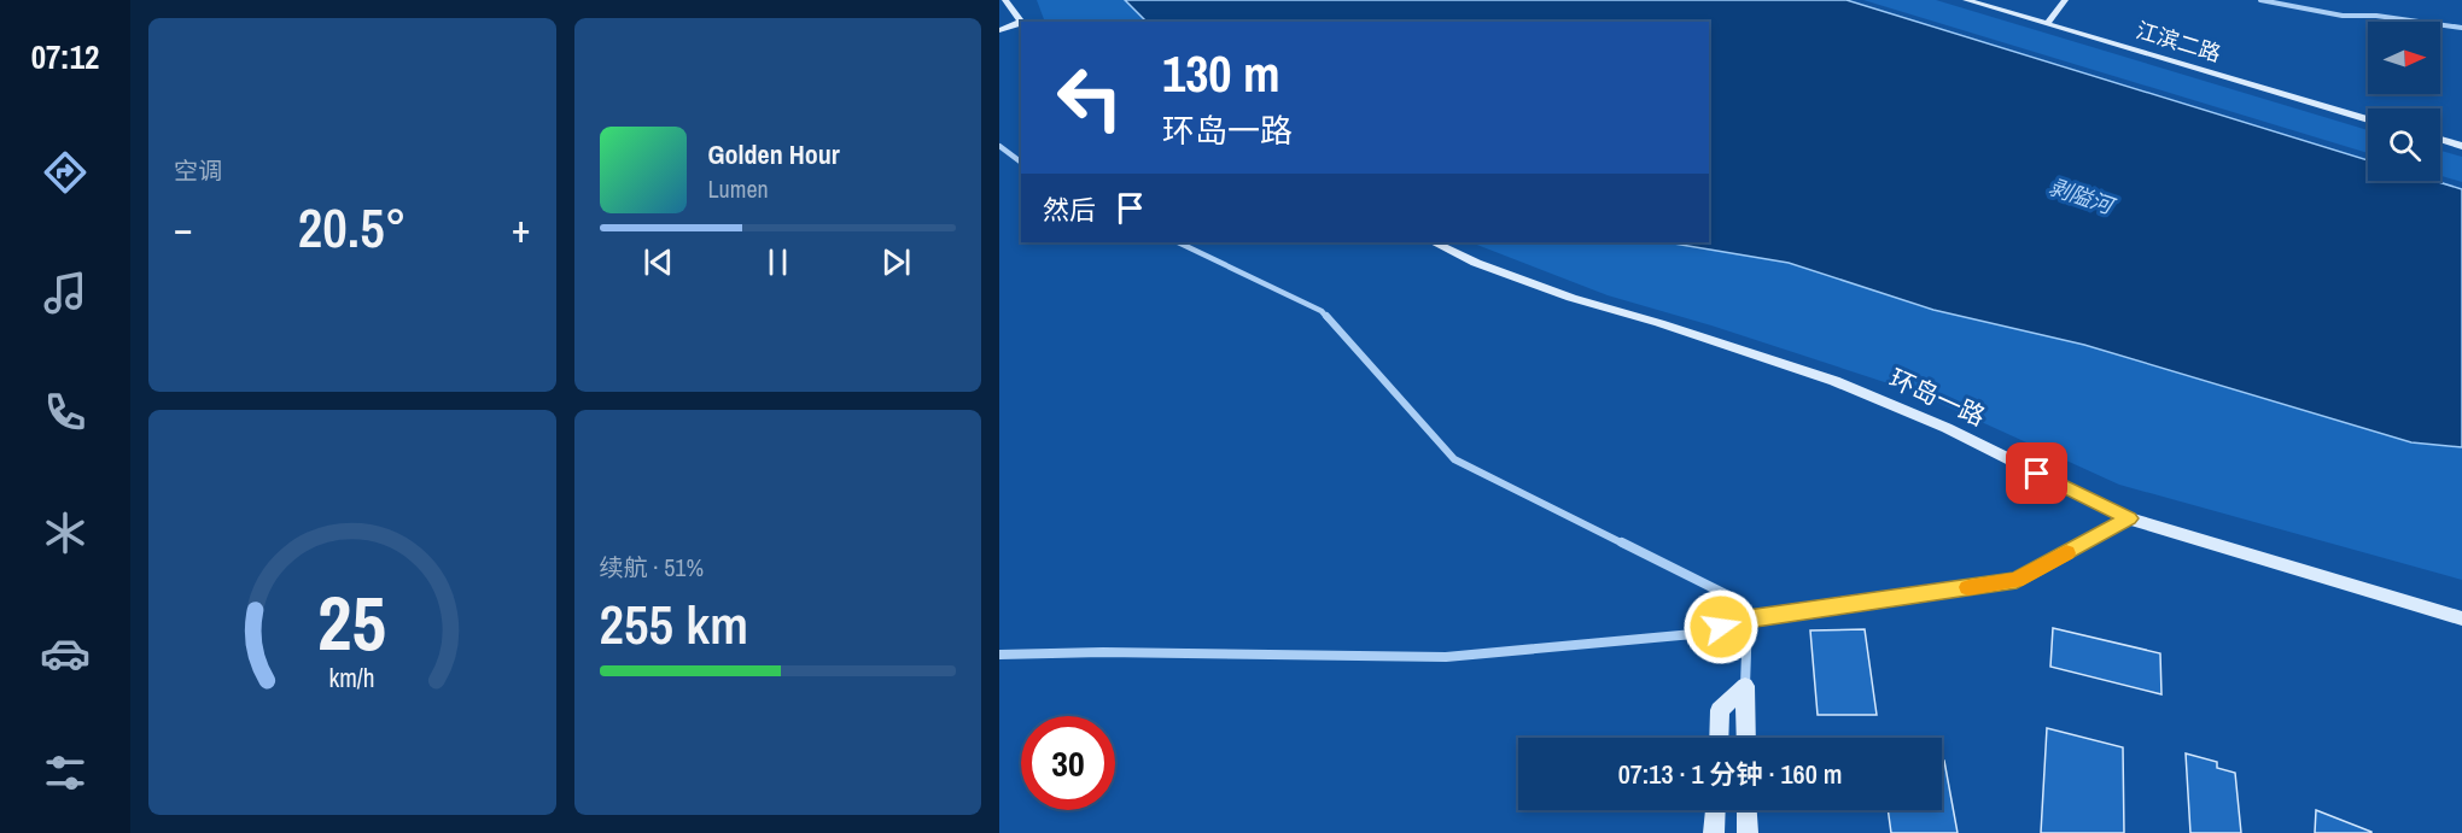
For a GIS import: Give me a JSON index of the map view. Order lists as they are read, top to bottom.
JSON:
{
  "streets": {
    "street": ["江滨二路", "环岛一路"]
  },
  "water": ["剥隘河"],
  "north": "right",
  "page": {
    "tabs": "07:12",
    "tile": [
      "空调",
      ["续航 · 51%", "255 km"]
    ],
    "turn": ["130 m", "环岛一路"],
    "song": ["Golden Hour", "Lumen"],
    "then": "然后",
    "heat": ["−", "20.5°", "+"],
    "limit": "30",
    "trip": "07:13 · 1 分钟 · 160 m",
    "gauge": ["25", "km/h"]
  }
}
